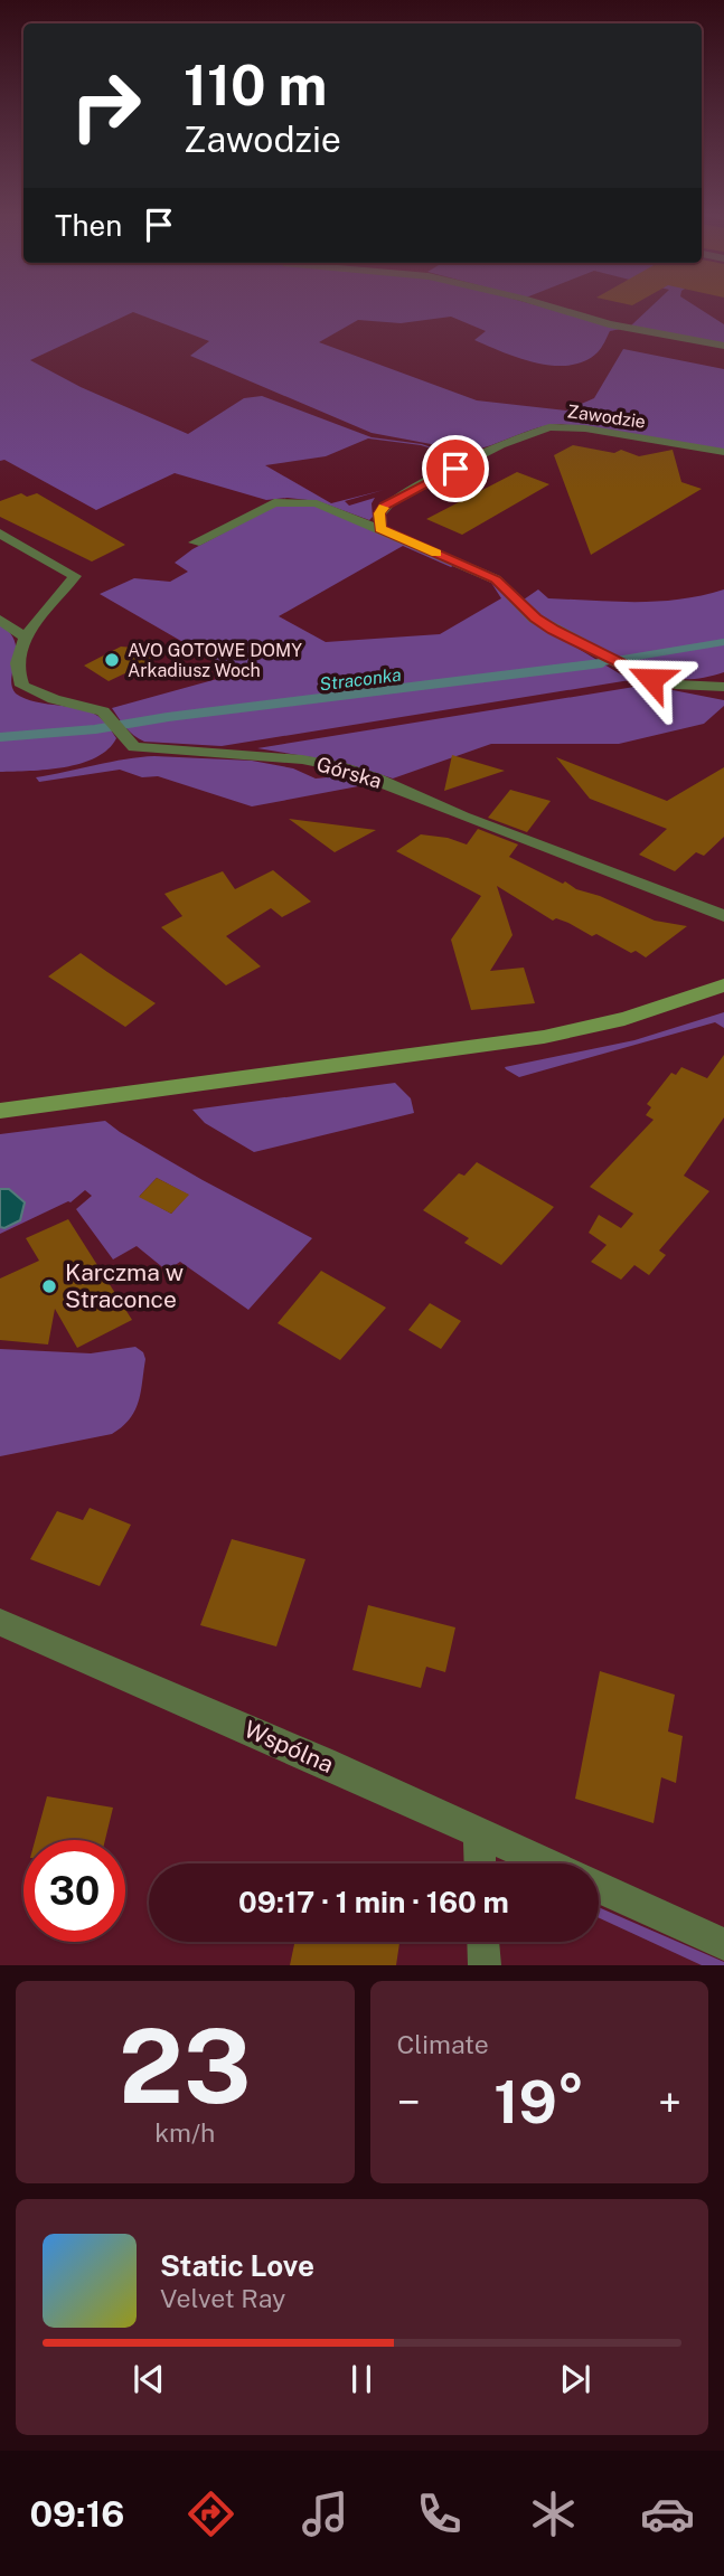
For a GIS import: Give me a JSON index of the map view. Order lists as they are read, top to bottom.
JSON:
{
  "streets": {
    "street": ["Zawodzie", "Górska", "Wspólna"]
  },
  "water": ["Straconka"],
  "places": ["AVO GOTOWE DOMY Arkadiusz Woch", "Karczma w Straconce"],
  "page": {
    "turn": ["110 m", "Zawodzie"],
    "then": "Then",
    "limit": "30",
    "trip": "09:17 · 1 min · 160 m",
    "tile": [
      ["23", "km/h"],
      "Climate"
    ],
    "heat": ["−", "19°", "+"],
    "song": ["Static Love", "Velvet Ray"],
    "tabs": "09:16"
  }
}
